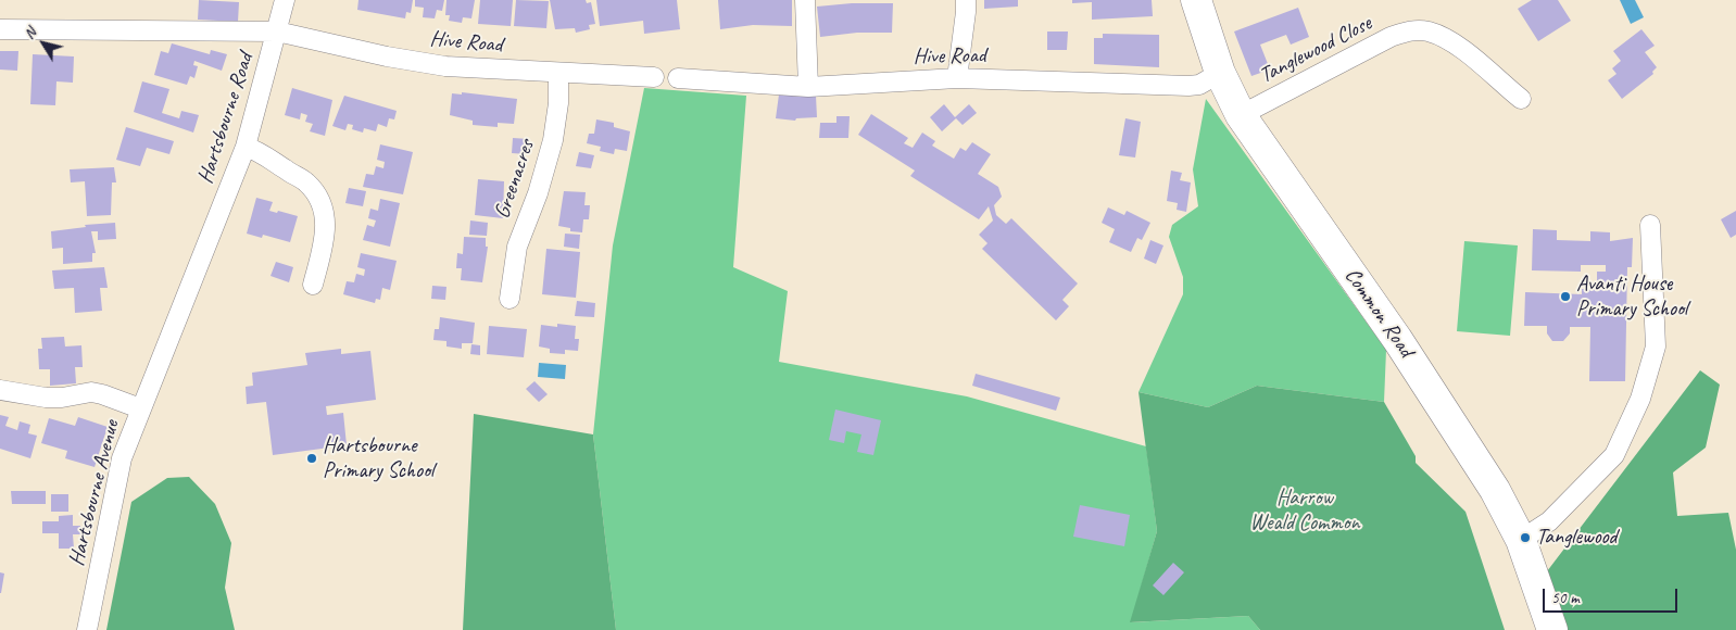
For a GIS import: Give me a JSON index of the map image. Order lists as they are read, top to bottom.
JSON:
{
  "streets": {
    "main road": ["Common Road"],
    "street": [
      "Hive Road",
      "Tanglewood Close",
      "Hartsbourne Road",
      "Greenacres",
      "Hartsbourne Avenue"
    ]
  },
  "crossings": [
    ["Hive Road", "Hartsbourne Road"],
    ["Hive Road", "Greenacres"],
    ["Hive Road", "Common Road"],
    ["Tanglewood Close", "Common Road"],
    ["Hartsbourne Road", "Hartsbourne Avenue"]
  ],
  "parks": ["Harrow Weald Common"],
  "places": ["Avanti House Primary School", "Hartsbourne Primary School", "Tanglewood"],
  "scale_bar": "50 m",
  "north": "top left"
}
